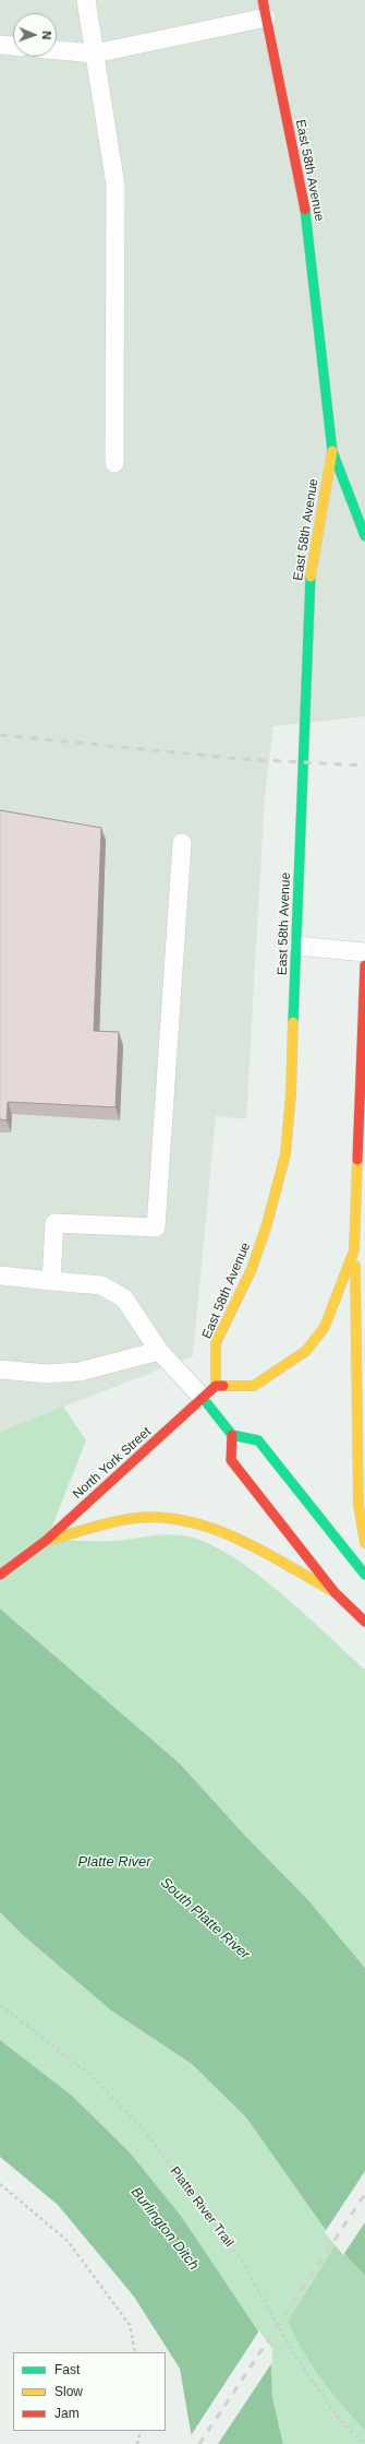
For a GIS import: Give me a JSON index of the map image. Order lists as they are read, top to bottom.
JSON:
{
  "streets": {
    "main road": ["East 58th Avenue", "North York Street"],
    "path": ["Platte River Trail"]
  },
  "crossings": [
    ["East 58th Avenue", "North York Street"]
  ],
  "water": ["Platte River", "South Platte River", "Burlington Ditch"],
  "legend": ["Fast", "Slow", "Jam"],
  "north": "right"
}
